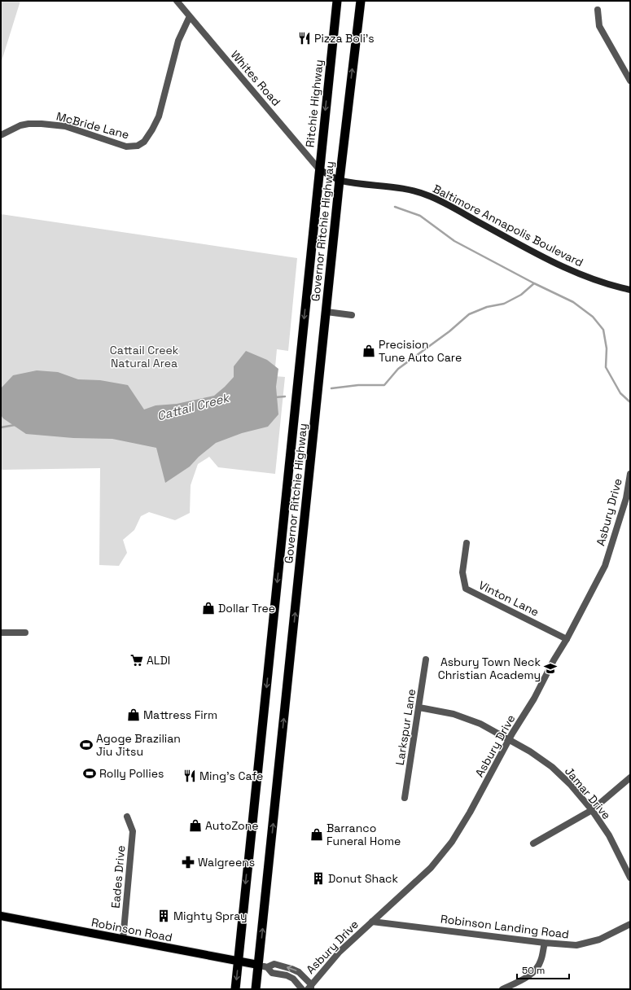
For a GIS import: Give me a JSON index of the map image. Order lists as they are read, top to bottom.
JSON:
{
  "streets": {
    "highway": ["Ritchie Highway", "Governor Ritchie Highway"],
    "main road": ["Baltimore Annapolis Boulevard", "Robinson Road"],
    "street": [
      "Whites Road",
      "McBride Lane",
      "Asbury Drive",
      "Vinton Lane",
      "Larkspur Lane",
      "Jamar Drive",
      "Eades Drive",
      "Robinson Landing Road"
    ]
  },
  "crossings": [
    ["Whites Road", "Ritchie Highway"],
    ["Whites Road", "McBride Lane"],
    ["Whites Road", "Baltimore Annapolis Boulevard"],
    ["Whites Road", "Governor Ritchie Highway"],
    ["Ritchie Highway", "Baltimore Annapolis Boulevard"],
    ["Ritchie Highway", "Governor Ritchie Highway"],
    ["Baltimore Annapolis Boulevard", "Governor Ritchie Highway"],
    ["Governor Ritchie Highway", "Robinson Road"],
    ["Asbury Drive", "Vinton Lane"],
    ["Asbury Drive", "Jamar Drive"],
    ["Asbury Drive", "Robinson Landing Road"],
    ["Larkspur Lane", "Jamar Drive"],
    ["Eades Drive", "Robinson Road"]
  ],
  "one_way": ["Ritchie Highway"],
  "water": ["Cattail Creek"],
  "parks": ["Cattail Creek Natural Area"],
  "places": {
    "restaurant": ["Pizza Boli's", "Ming's Cafe"],
    "shop": [
      "Precision Tune Auto Care",
      "Dollar Tree",
      "Mattress Firm",
      "AutoZone",
      "Barranco Funeral Home"
    ],
    "supermarket": ["ALDI"],
    "school or university": ["Asbury Town Neck Christian Academy"],
    "sports": ["Agoge Brazilian Jiu Jitsu", "Rolly Pollies"],
    "pharmacy": ["Walgreens"],
    "building": ["Donut Shack", "Mighty Spray"]
  },
  "scale_bar": "50 m"
}
